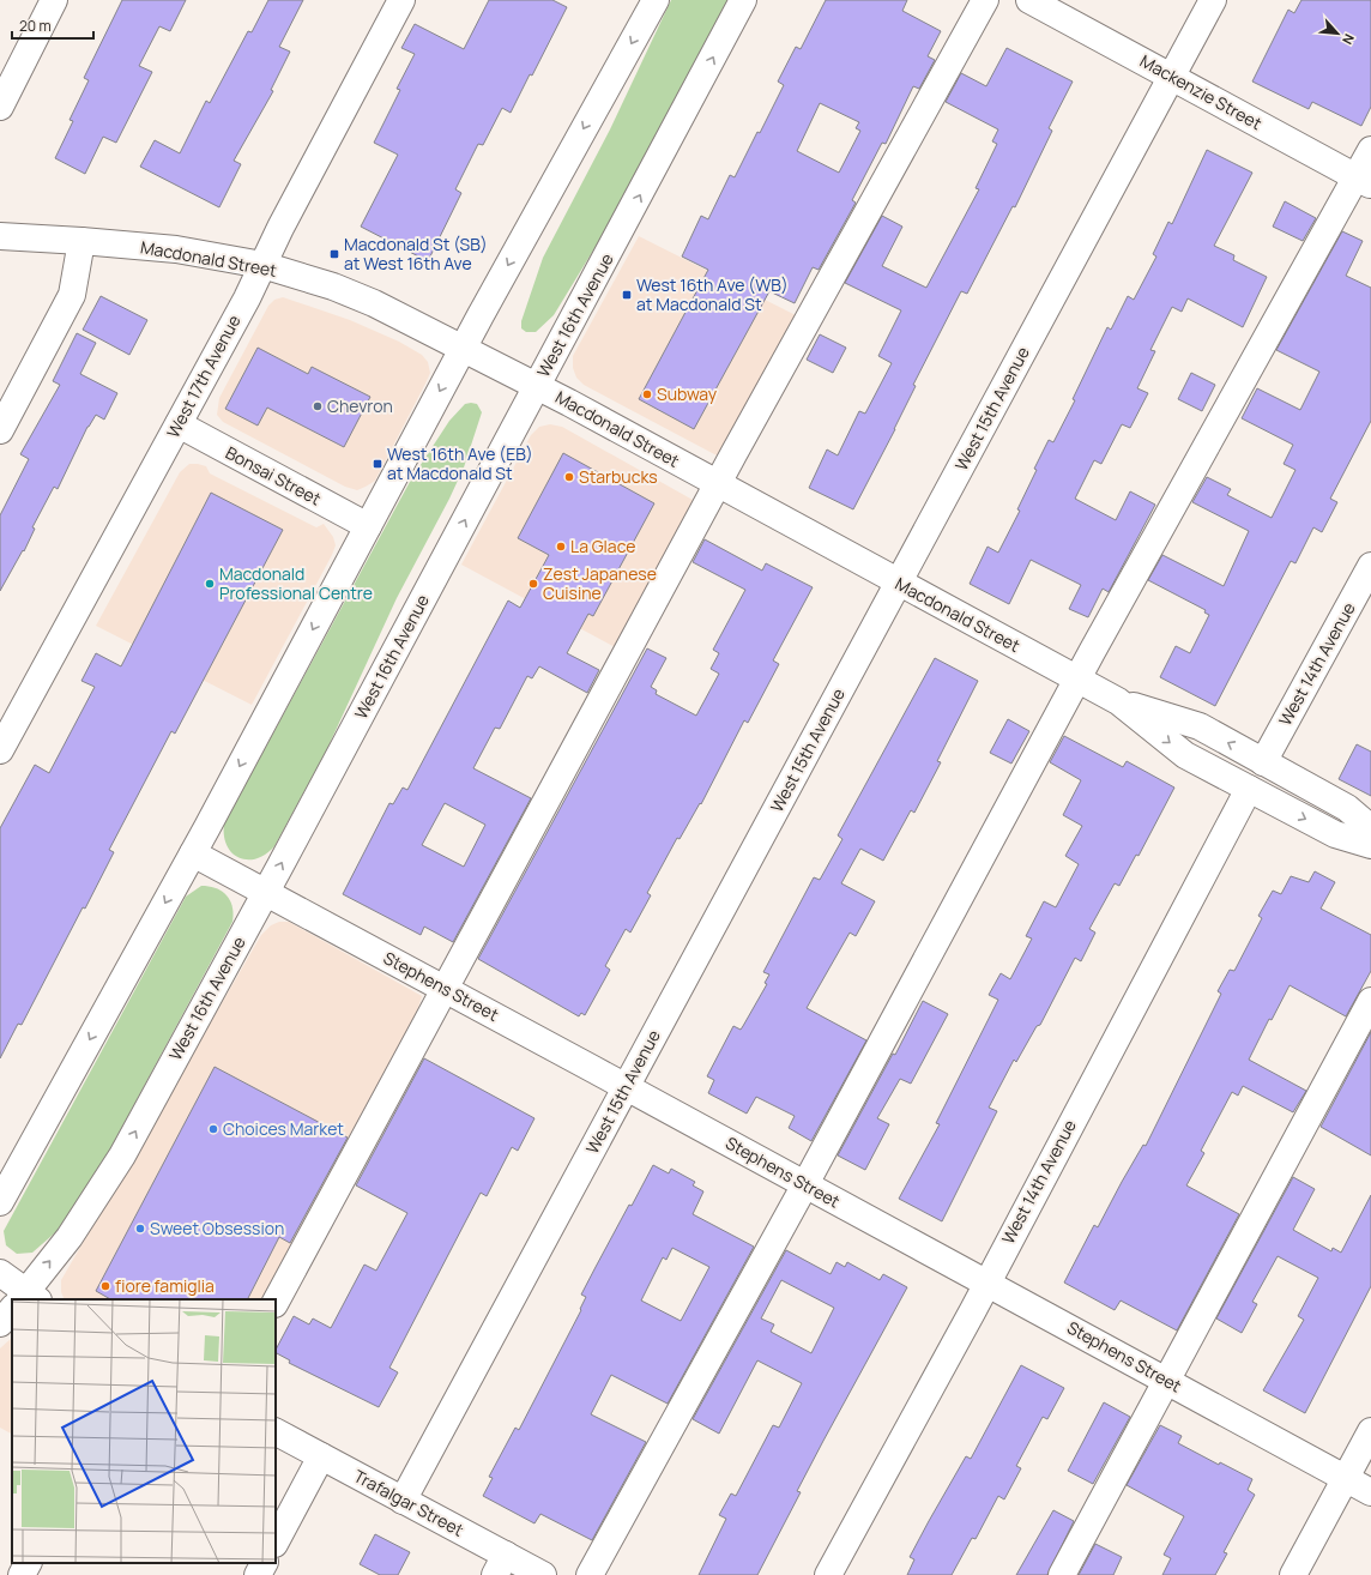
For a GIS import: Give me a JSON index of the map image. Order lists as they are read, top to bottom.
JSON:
{
  "streets": {
    "street": [
      "Mackenzie Street",
      "Macdonald Street",
      "West 16th Avenue",
      "West 17th Avenue",
      "West 15th Avenue",
      "Bonsai Street",
      "West 14th Avenue",
      "Stephens Street",
      "Trafalgar Street"
    ]
  },
  "crossings": [
    ["Mackenzie Street", "West 15th Avenue"],
    ["Macdonald Street", "West 16th Avenue"],
    ["Macdonald Street", "West 17th Avenue"],
    ["Macdonald Street", "West 15th Avenue"],
    ["Macdonald Street", "West 14th Avenue"],
    ["West 16th Avenue", "Stephens Street"],
    ["West 17th Avenue", "Bonsai Street"],
    ["West 15th Avenue", "Stephens Street"],
    ["West 15th Avenue", "Trafalgar Street"],
    ["West 14th Avenue", "Stephens Street"]
  ],
  "places": {
    "transit": ["Macdonald St (SB) at West 16th Ave", "West 16th Ave (WB) at Macdonald St", "West 16th Ave (EB) at Macdonald St"],
    "other": [
      "Subway",
      "Chevron",
      "Starbucks",
      "La Glace",
      "Macdonald Professional Centre",
      "Zest Japanese Cuisine",
      "Choices Market",
      "Sweet Obsession",
      "fiore famiglia"
    ]
  },
  "scale_bar": "20 m",
  "north": "bottom right"
}
